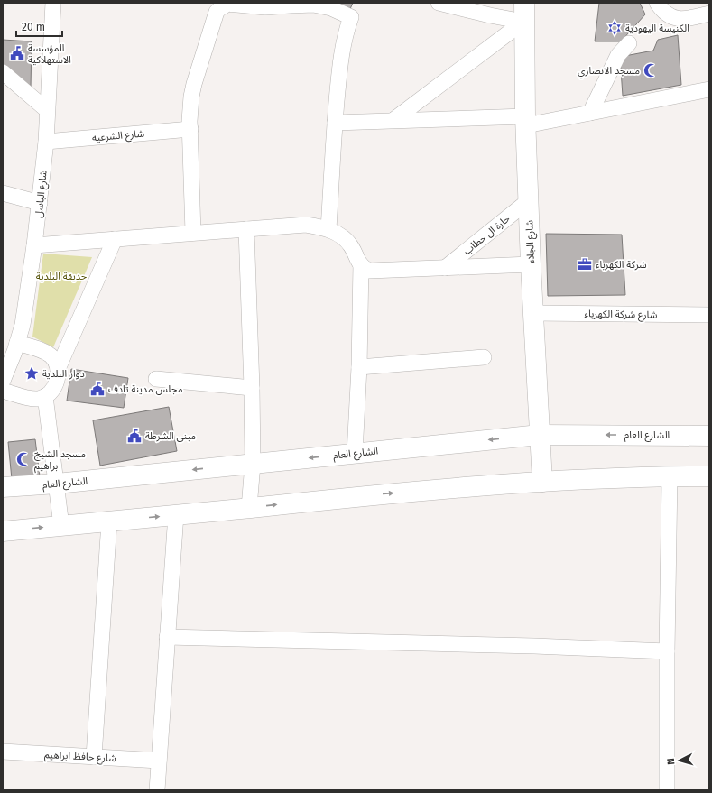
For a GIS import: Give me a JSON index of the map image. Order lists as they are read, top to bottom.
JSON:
{
  "streets": {
    "main road": ["شارع الجلاء", "الشارع العام"],
    "street": [
      "شارع الشرعيه",
      "شارع الباسل",
      "حارة ال حطاب",
      "شارع شركة الكهرباء",
      "شارع حافظ ابراهيم"
    ]
  },
  "crossings": [
    ["شارع الشرعيه", "شارع الباسل"],
    ["حارة ال حطاب", "شارع الجلاء"],
    ["شارع الجلاء", "شارع شركة الكهرباء"],
    ["شارع الجلاء", "الشارع العام"]
  ],
  "parks": ["حديقة البلدية"],
  "places": {
    "synagogue": ["الكنيسة اليهودية"],
    "public building": ["المؤسسة الاستهلاكية", "مجلس مدينة تادف", "مبنى الشرطة"],
    "mosque": ["مسجد الانصاري", "مسجد الشيخ براهيم"],
    "office": ["شركة الكهرباء"],
    "place": ["دوار البلدية"]
  },
  "scale_bar": "20 m",
  "north": "left"
}
